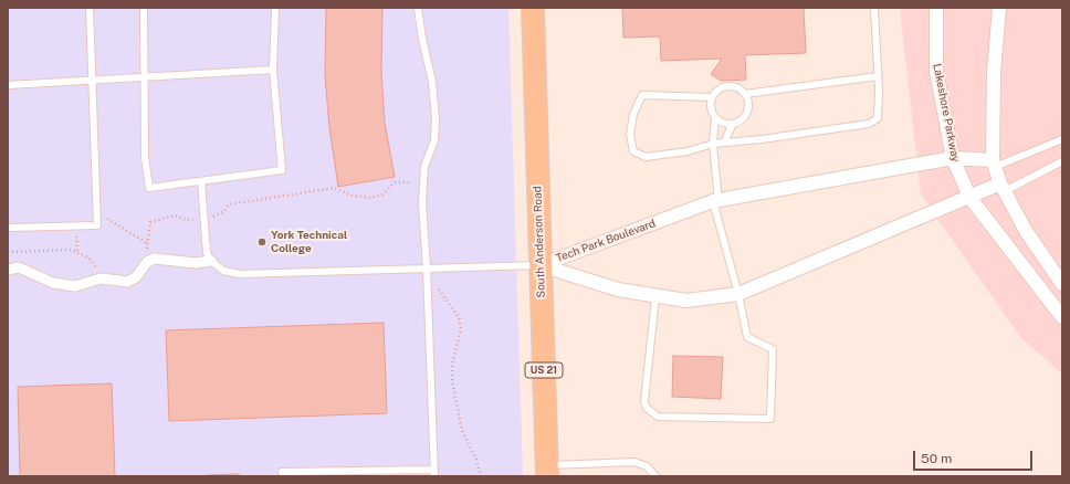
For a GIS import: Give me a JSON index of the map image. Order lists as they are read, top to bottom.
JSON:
{
  "streets": {
    "main road": ["South Anderson Road", "US 21"],
    "street": ["Lakeshore Parkway", "Tech Park Boulevard"]
  },
  "crossings": [
    ["Lakeshore Parkway", "Tech Park Boulevard"],
    ["Tech Park Boulevard", "South Anderson Road"]
  ],
  "places": ["York Technical College"],
  "scale_bar": "50 m"
}
